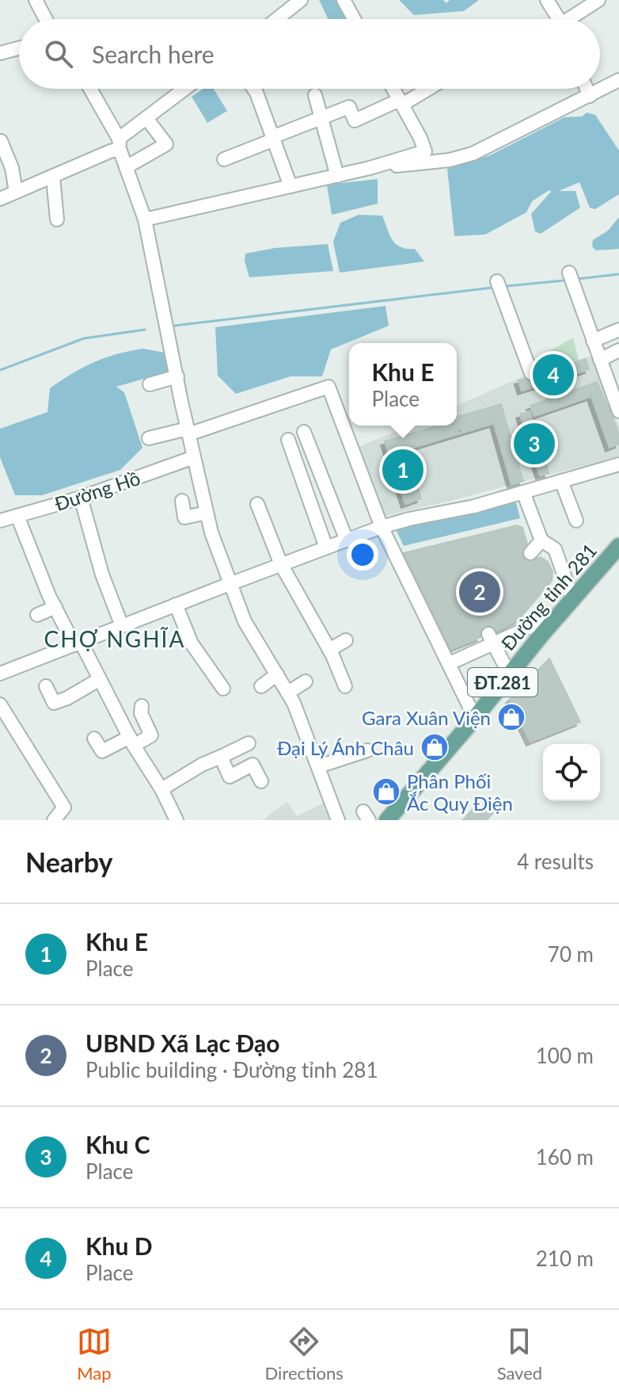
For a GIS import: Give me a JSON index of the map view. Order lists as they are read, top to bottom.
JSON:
{
  "streets": {
    "main road": ["Đường tỉnh 281", "ĐT.281"],
    "street": ["Đường Hồ"]
  },
  "districts": ["CHỢ NGHĨA"],
  "places": {
    "shop": ["Gara Xuân Viện", "Đại Lý Ánh Châu", "Phân Phối Ắc Quy Điện"]
  },
  "page": {
    "search": "Search here",
    "popup": ["Khu E", "Place"],
    "pins": [
      "4",
      "3",
      "1",
      "2"
    ],
    "heading": ["Nearby", "4 results"],
    "list": [
      {
        "mark": "1",
        "name": "Khu E",
        "note": "Place",
        "value": "70 m"
      },
      {
        "mark": "2",
        "name": "UBND Xã Lạc Đạo",
        "note": "Public building · Đường tỉnh 281",
        "value": "100 m"
      },
      {
        "mark": "3",
        "name": "Khu C",
        "note": "Place",
        "value": "160 m"
      },
      {
        "mark": "4",
        "name": "Khu D",
        "note": "Place",
        "value": "210 m"
      }
    ],
    "nav": ["Map", "Directions", "Saved"]
  }
}
